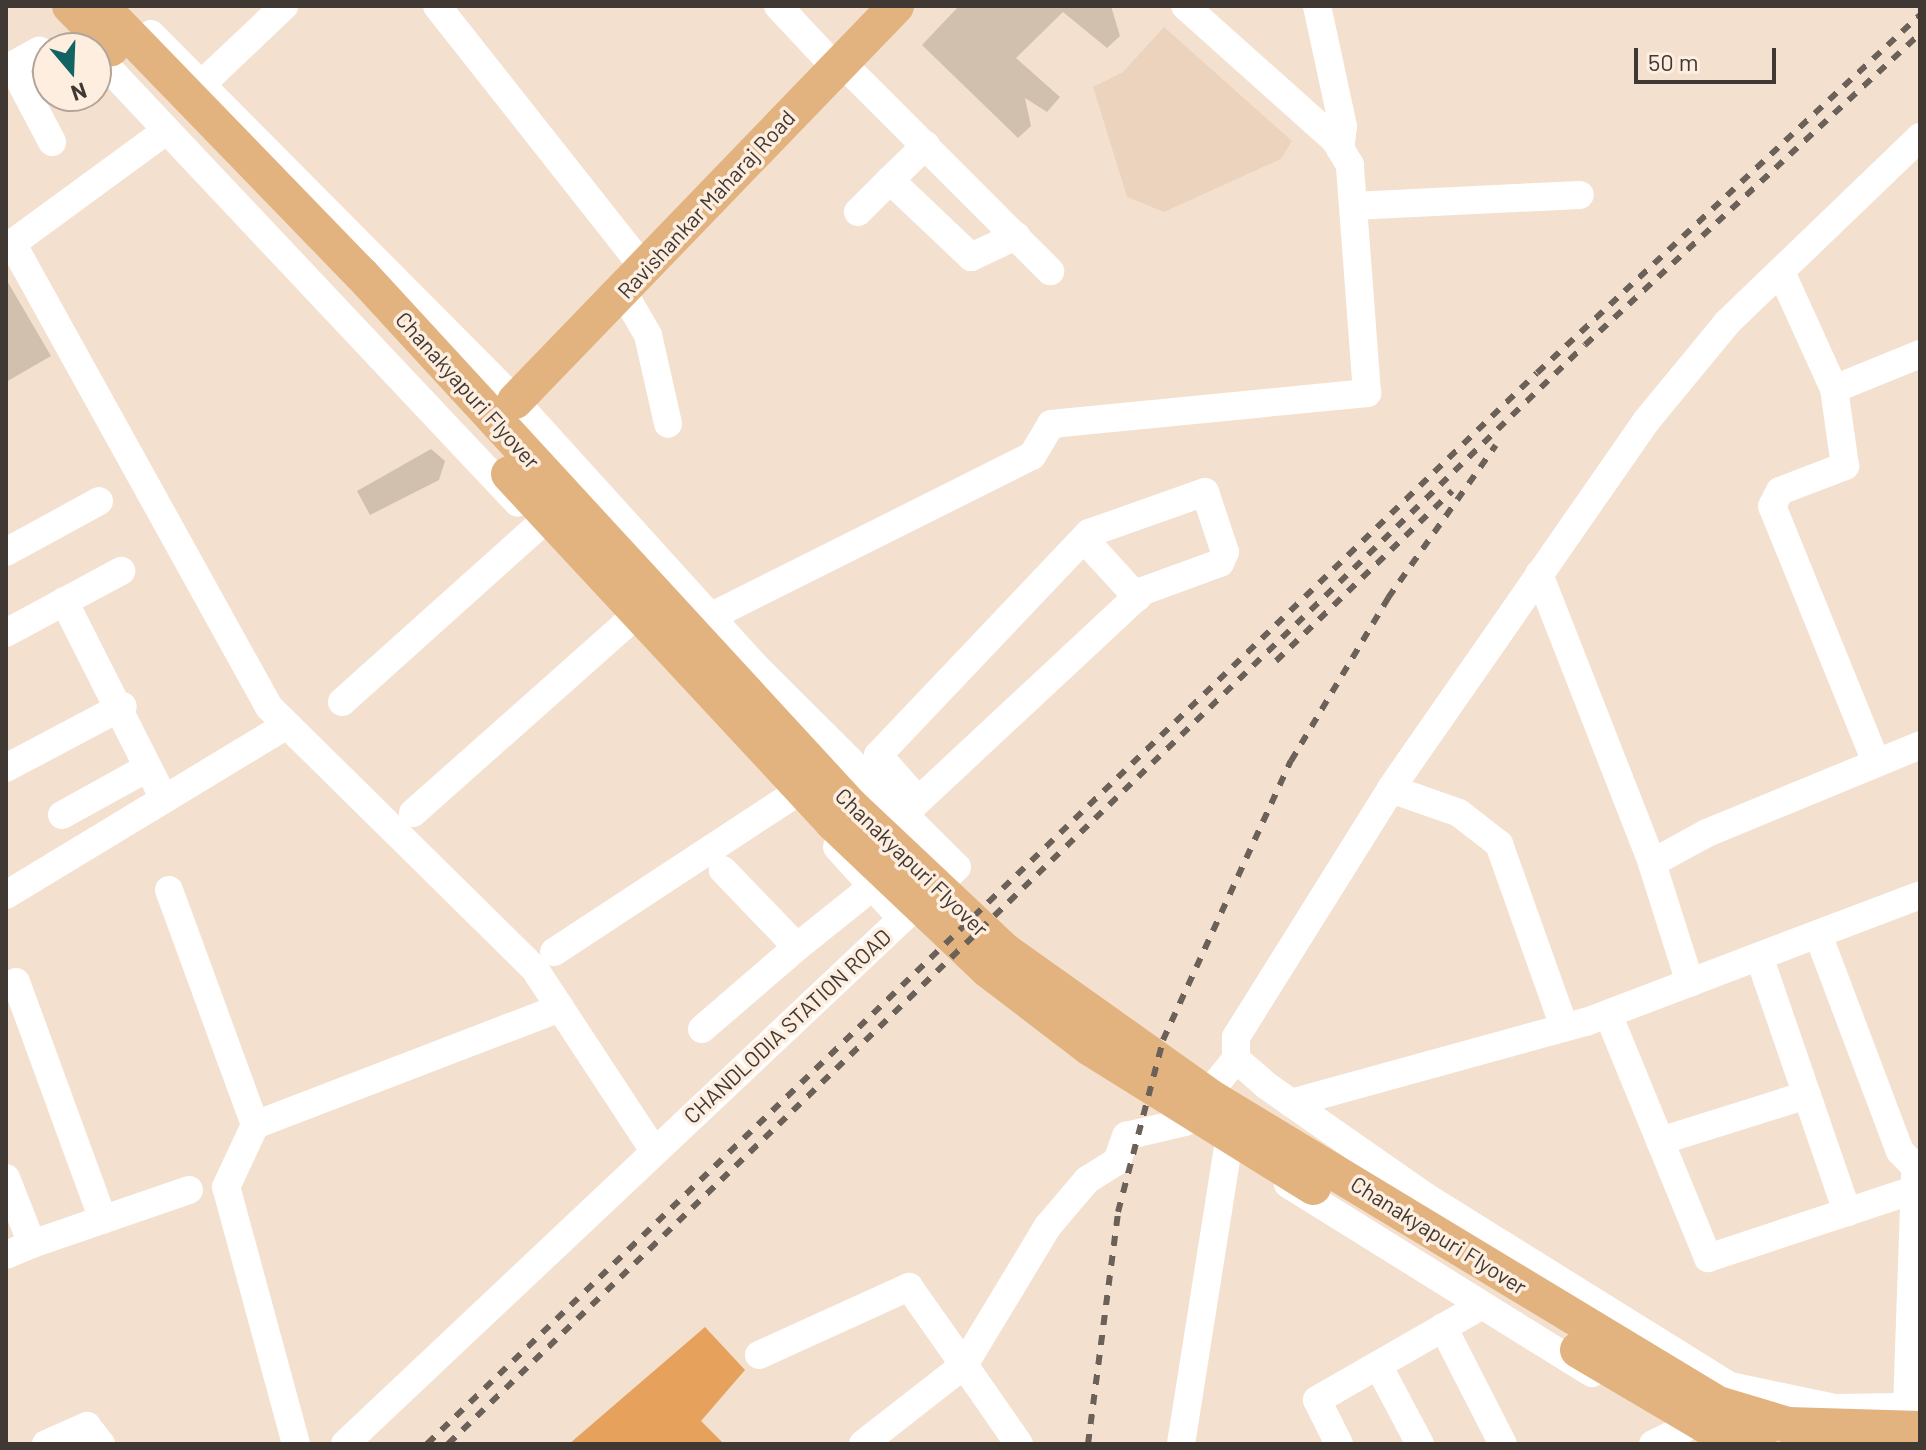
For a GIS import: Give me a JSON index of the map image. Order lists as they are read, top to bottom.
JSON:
{
  "streets": {
    "main road": ["Ravishankar Maharaj Road", "Chanakyapuri Flyover"],
    "street": ["CHANDLODIA STATION ROAD"]
  },
  "crossings": [
    ["Chanakyapuri Flyover", "CHANDLODIA STATION ROAD"]
  ],
  "scale_bar": "50 m",
  "north": "bottom"
}
